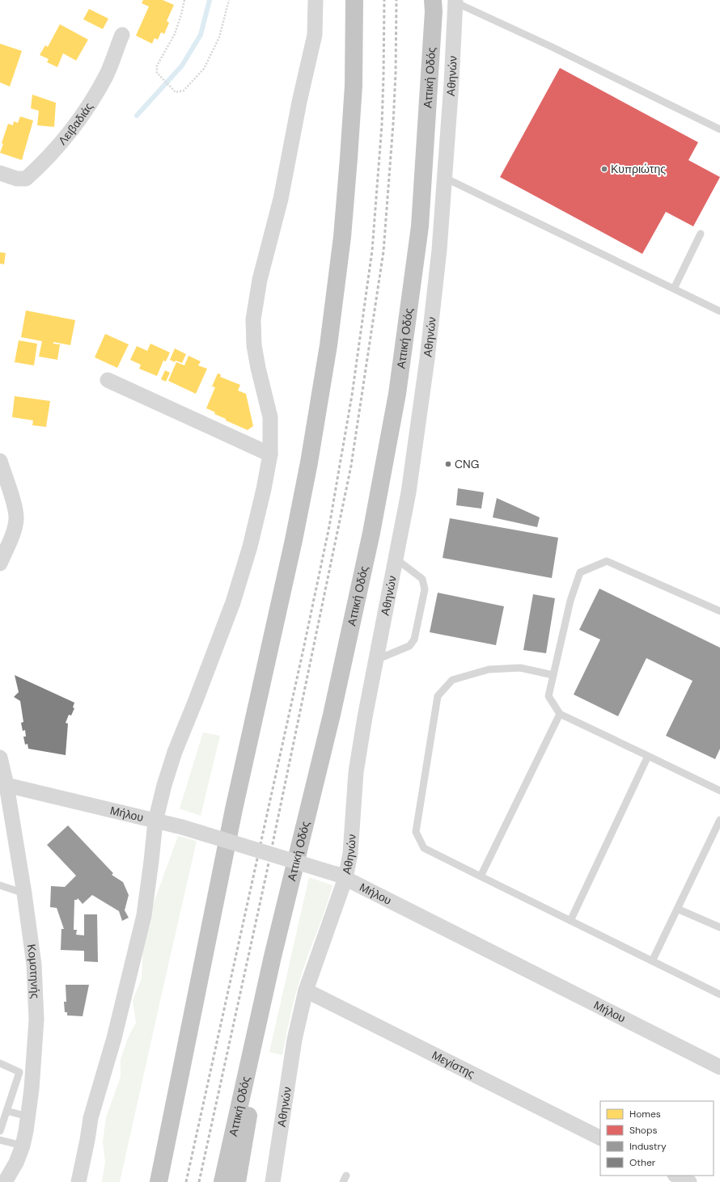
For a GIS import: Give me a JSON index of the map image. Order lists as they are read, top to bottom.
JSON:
{
  "streets": {
    "highway": ["Αττική Οδός"],
    "street": [
      "Αθηνών",
      "Λειβαδιάς",
      "Μήλου",
      "Κομοτηνής",
      "Μεγίστης"
    ]
  },
  "crossings": [
    ["Αθηνών", "Μήλου"],
    ["Αθηνών", "Μεγίστης"],
    ["Μήλου", "Κομοτηνής"]
  ],
  "places": ["Κυπριώτης", "CNG"],
  "legend": [
    "Homes",
    "Shops",
    "Industry",
    "Other"
  ]
}
